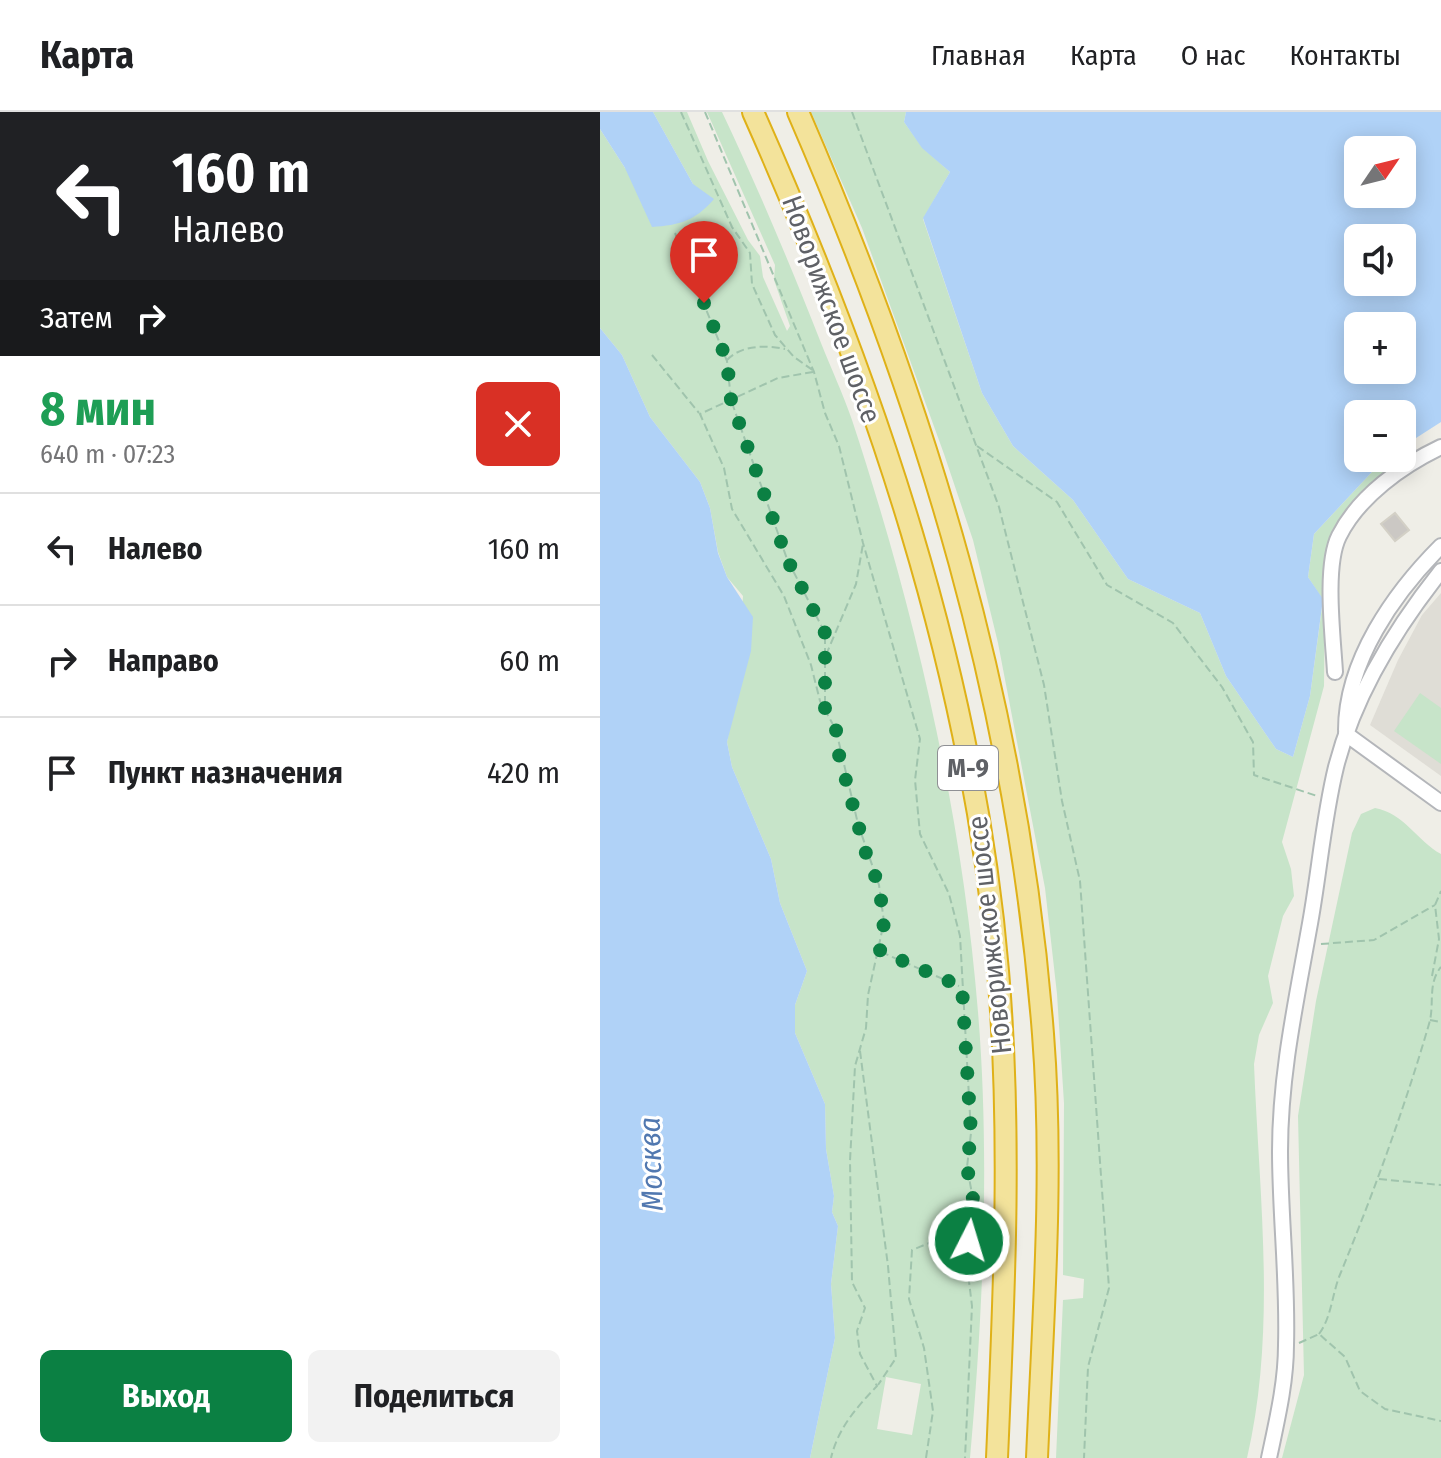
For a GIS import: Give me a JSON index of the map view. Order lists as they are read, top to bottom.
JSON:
{
  "streets": {
    "highway": ["Новорижское шоссе", "М-9"]
  },
  "water": ["Москва"],
  "north": "top right",
  "page": {
    "header": "Карта",
    "nav": [
      "Главная",
      "Карта",
      "О нас",
      "Контакты"
    ],
    "turn": ["160 m", "Налево"],
    "map_buttons": ["+", "−"],
    "then": "Затем",
    "heading": ["8 мин", "640 m · 07:23"],
    "list": [
      {
        "name": "Налево",
        "value": "160 m"
      },
      {
        "name": "Направо",
        "value": "60 m"
      },
      {
        "name": "Пункт назначения",
        "value": "420 m"
      }
    ],
    "buttons": ["Выход", "Поделиться"]
  }
}
